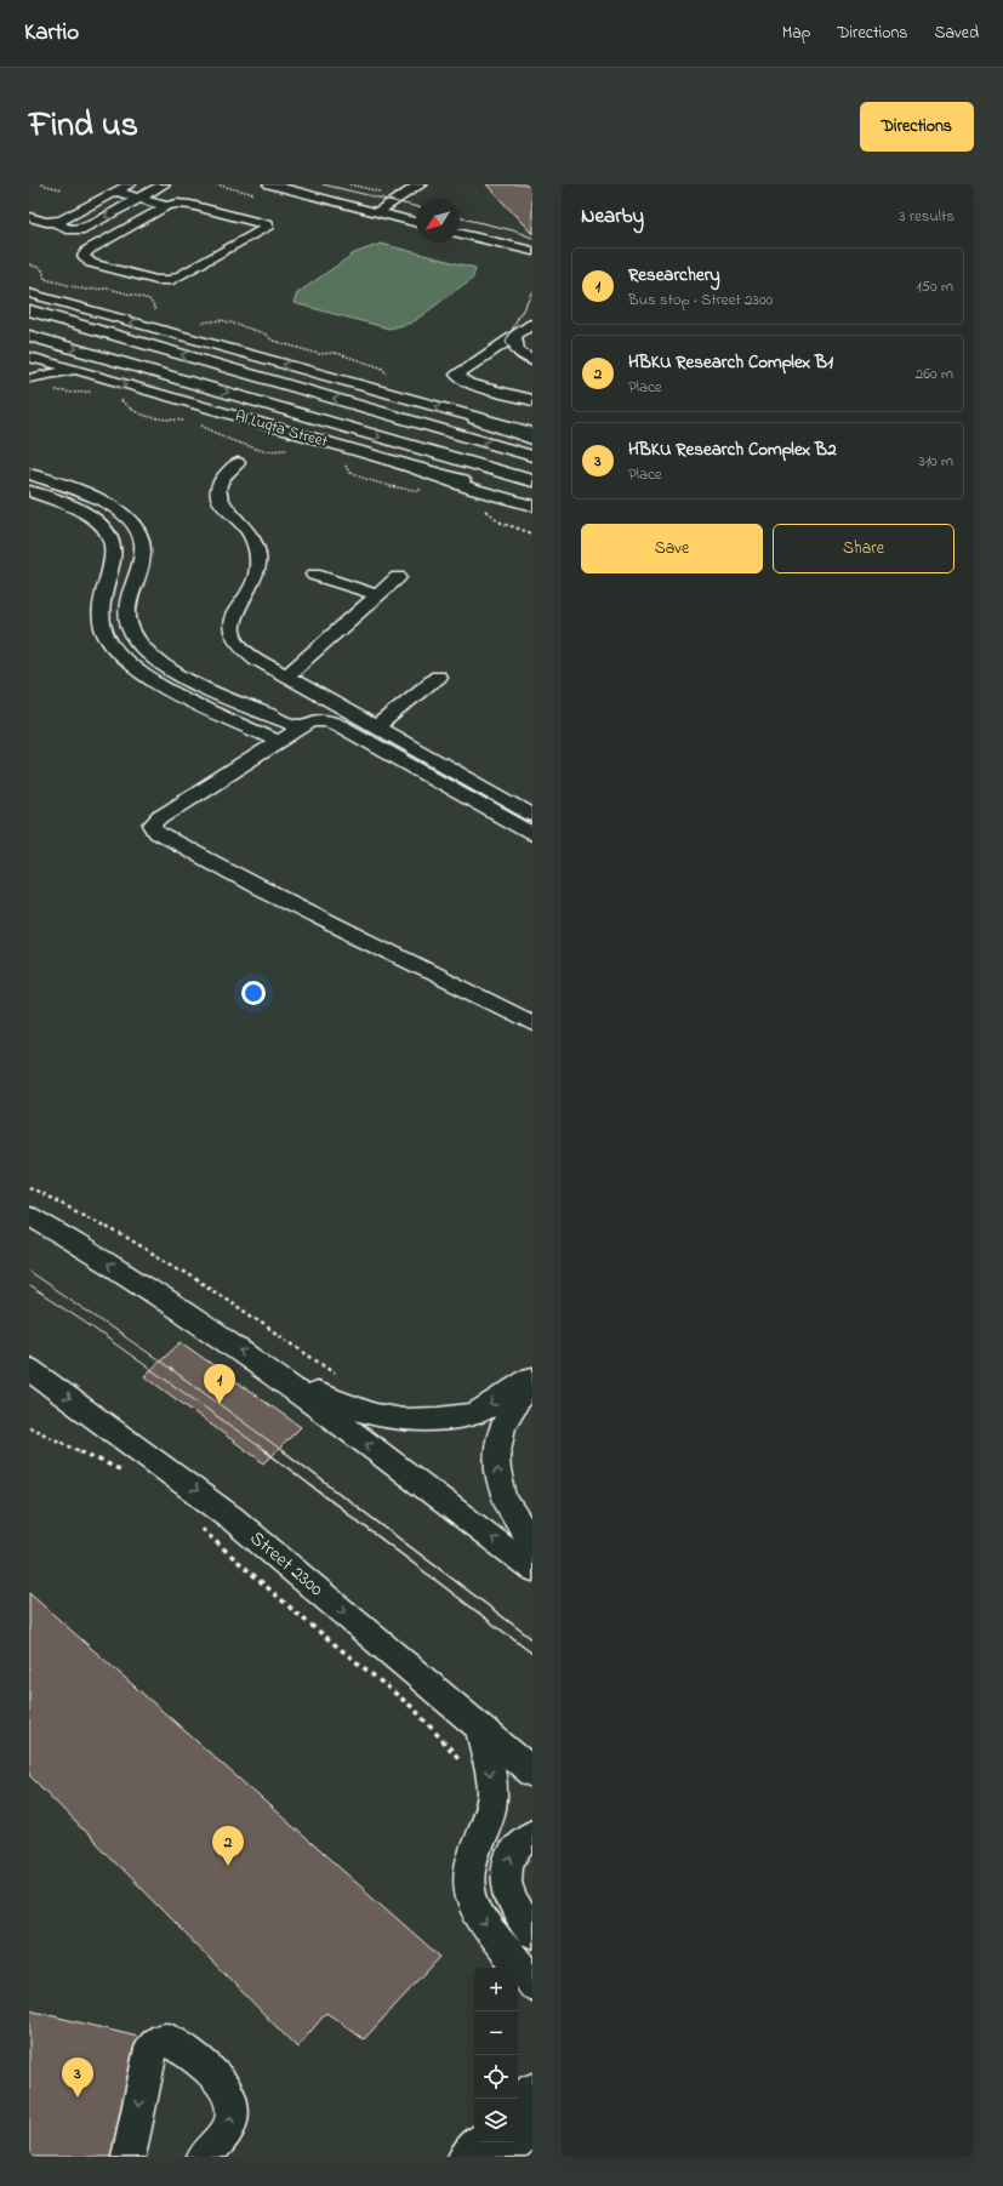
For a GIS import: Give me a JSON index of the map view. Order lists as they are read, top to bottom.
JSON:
{
  "streets": {
    "main road": ["Al Luqta Street"],
    "street": ["Street 2300"]
  },
  "north": "bottom left",
  "page": {
    "header": "Kartio",
    "nav": ["Map", "Directions", "Saved"],
    "title": "Find us",
    "buttons": [
      "Directions",
      ["Save", "Share"]
    ],
    "heading": ["Nearby", "3 results"],
    "list": [
      {
        "mark": "1",
        "name": "Researchery",
        "note": "Bus stop · Street 2300",
        "value": "150 m"
      },
      {
        "mark": "2",
        "name": "HBKU Research Complex B1",
        "note": "Place",
        "value": "260 m"
      },
      {
        "mark": "3",
        "name": "HBKU Research Complex B2",
        "note": "Place",
        "value": "310 m"
      }
    ],
    "pins": ["1", "2", "3"],
    "map_buttons": ["+", "−"]
  }
}
